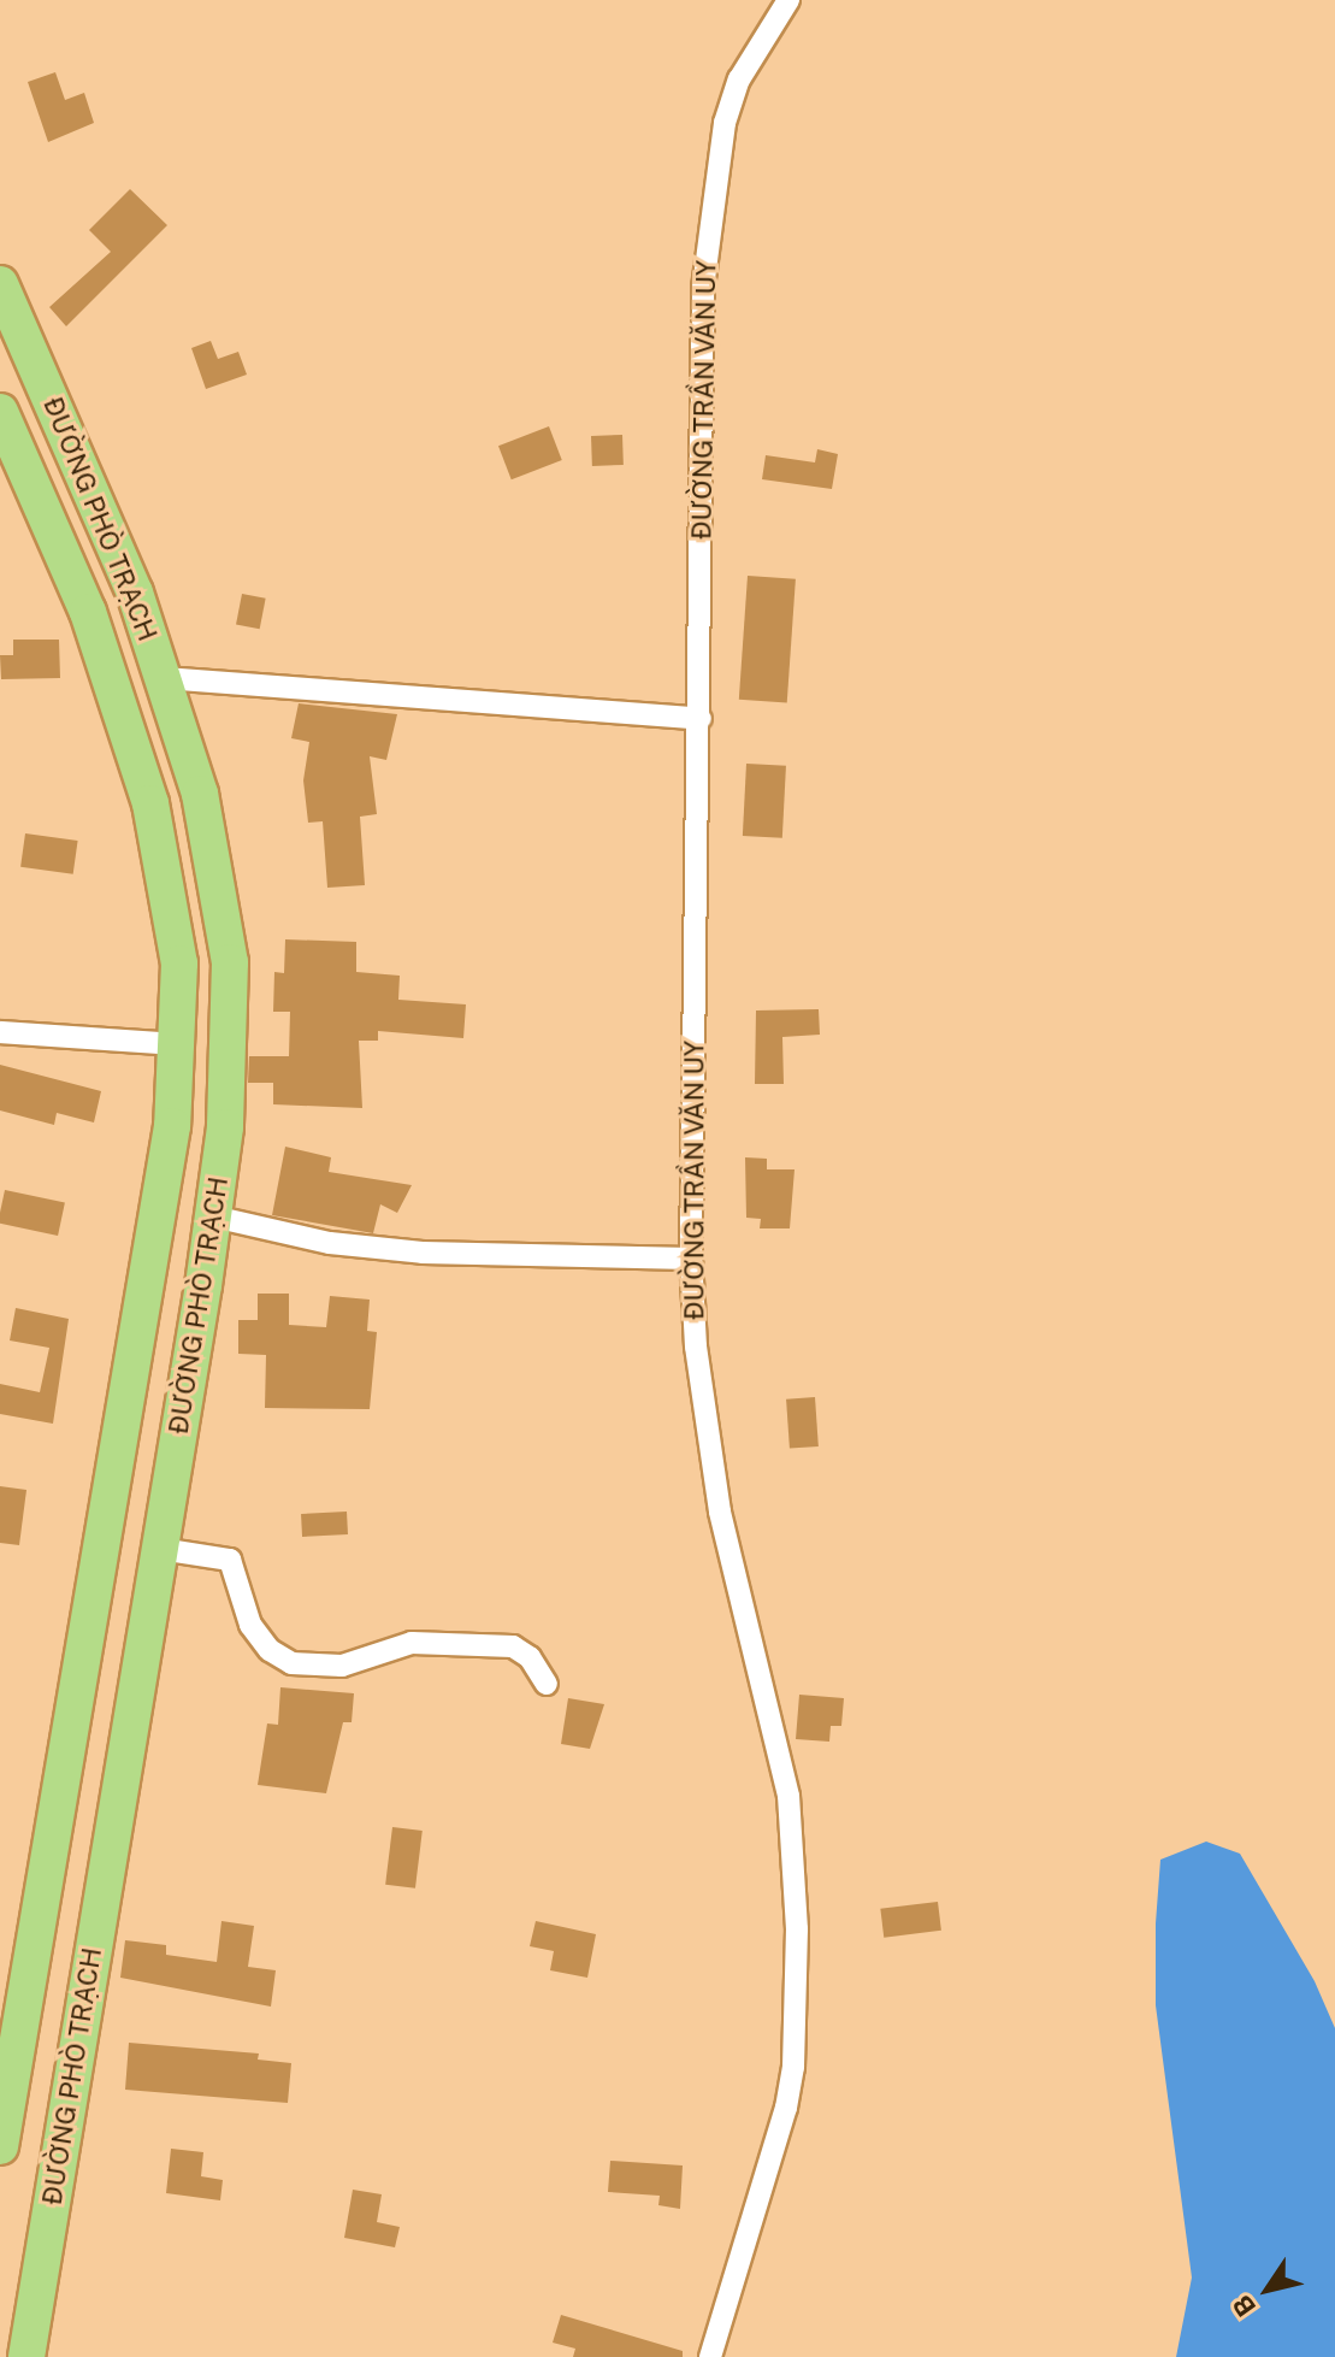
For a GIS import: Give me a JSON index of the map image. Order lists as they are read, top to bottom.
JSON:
{
  "streets": {
    "highway": ["ĐƯỜNG PHÒ TRẠCH"],
    "street": ["ĐƯỜNG TRẦN VĂN UY"]
  },
  "north": "bottom left"
}
